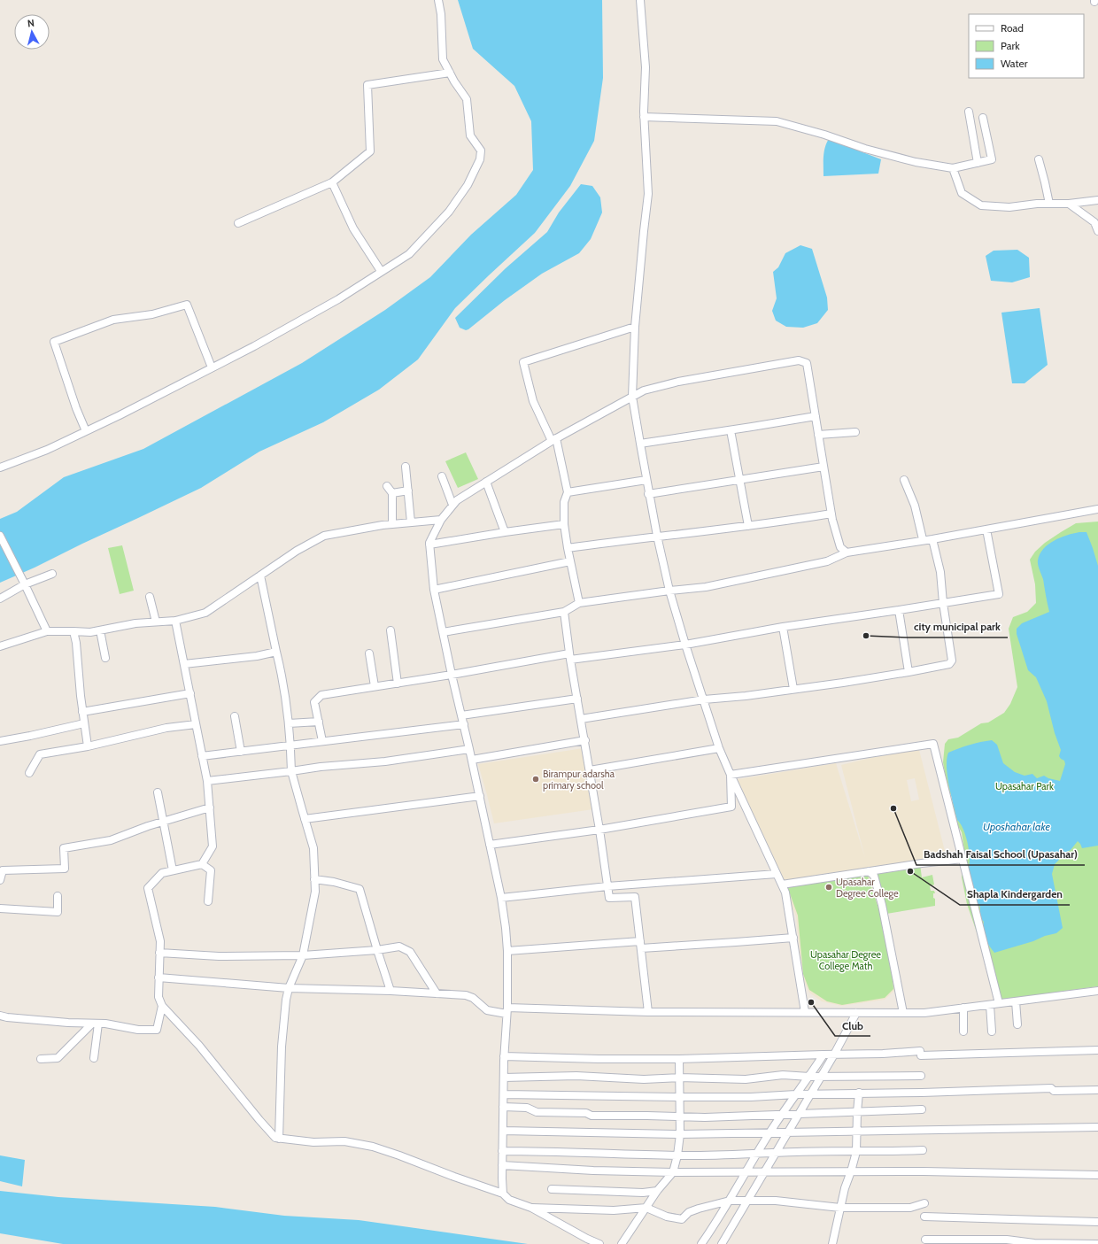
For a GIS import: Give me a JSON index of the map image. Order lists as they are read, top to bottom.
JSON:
{
  "water": ["Uposhahar lake"],
  "parks": ["Upasahar Park", "Upasahar Degree College Math"],
  "places": [
    "city municipal park",
    "Birampur adarsha primary school",
    "Badshah Faisal School (Upasahar)",
    "Shapla Kindergarden",
    "Upasahar Degree College",
    "Club"
  ],
  "legend": ["Road", "Park", "Water"],
  "north": "top"
}
